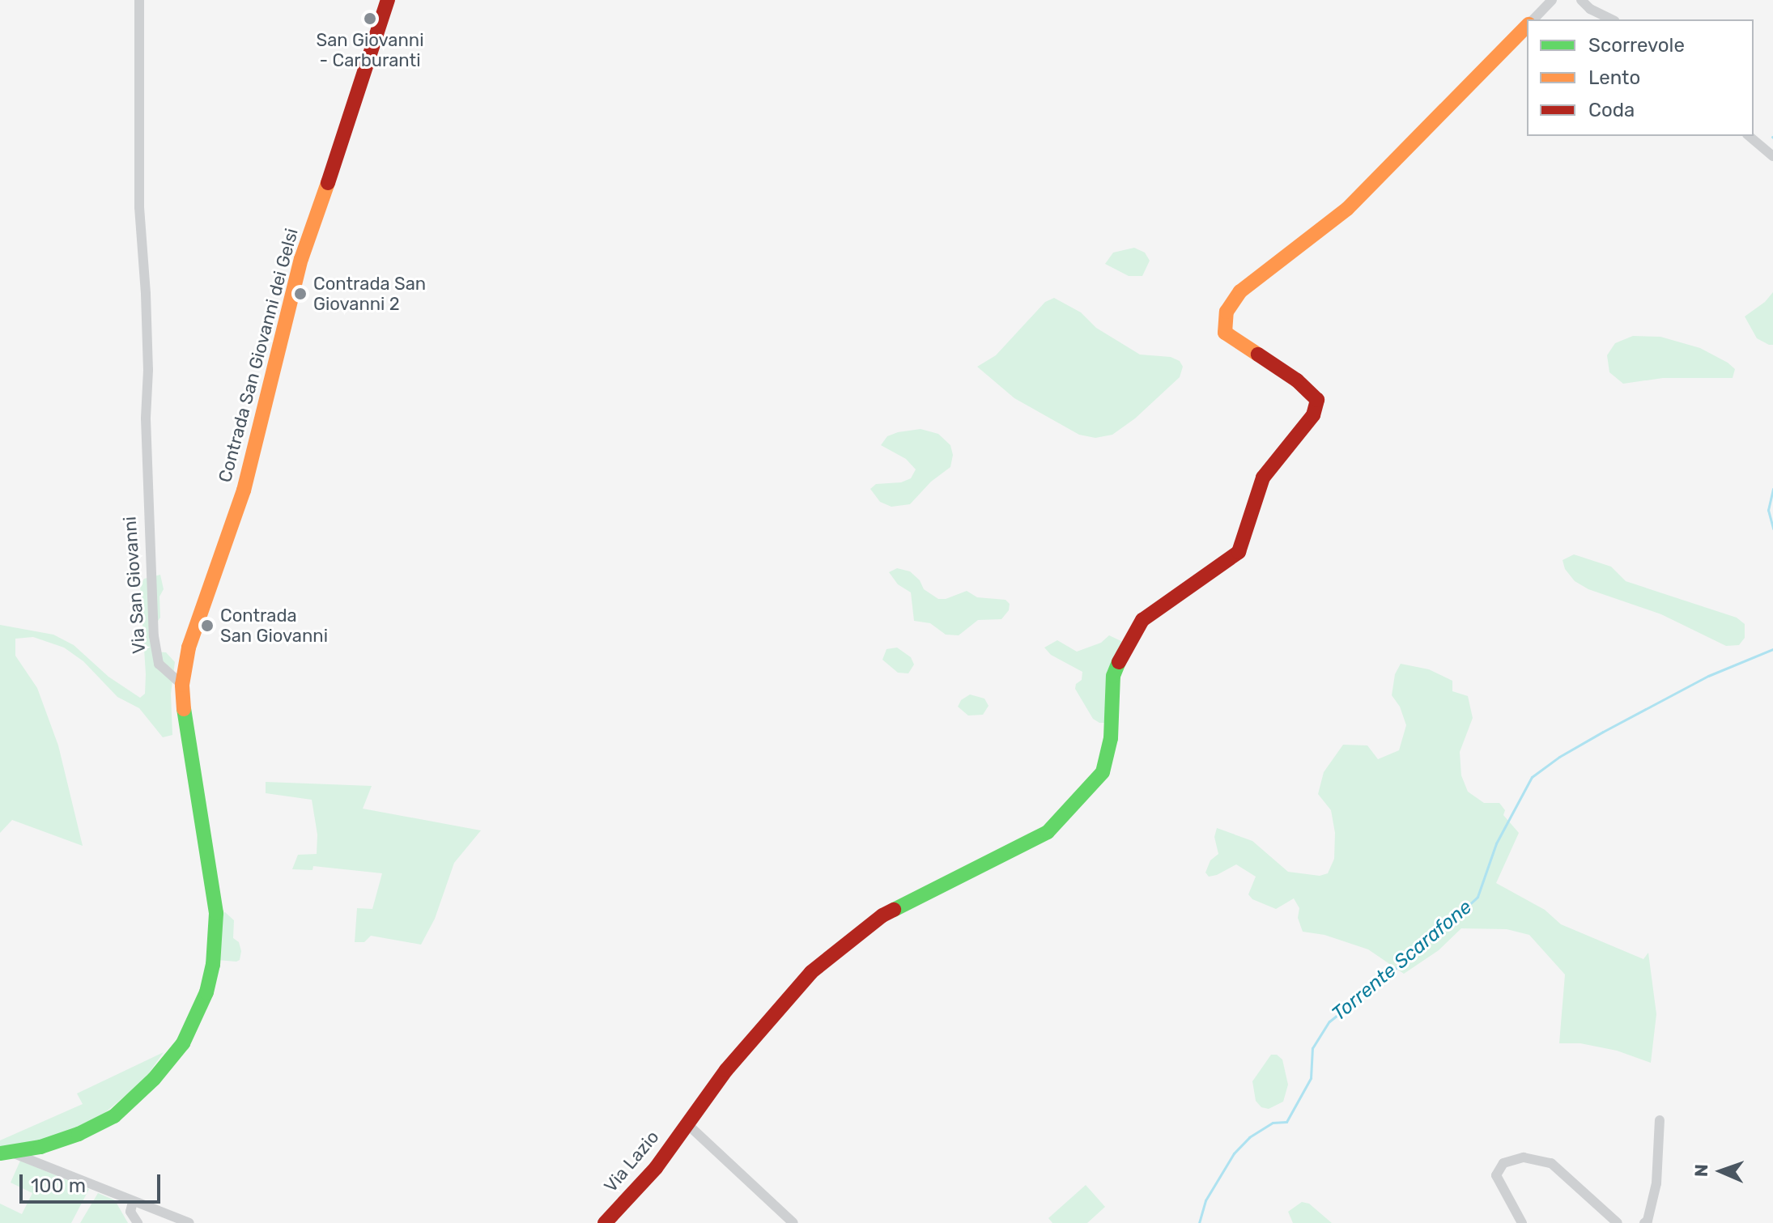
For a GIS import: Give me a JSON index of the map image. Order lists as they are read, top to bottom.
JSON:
{
  "streets": {
    "street": ["Contrada San Giovanni dei Gelsi", "Via San Giovanni", "Via Lazio"]
  },
  "crossings": [
    ["Contrada San Giovanni dei Gelsi", "Via San Giovanni"]
  ],
  "water": ["Torrente Scarafone"],
  "places": ["San Giovanni - Carburanti", "Contrada San Giovanni 2", "Contrada San Giovanni"],
  "legend": ["Scorrevole", "Lento", "Coda"],
  "scale_bar": "100 m",
  "north": "left"
}
